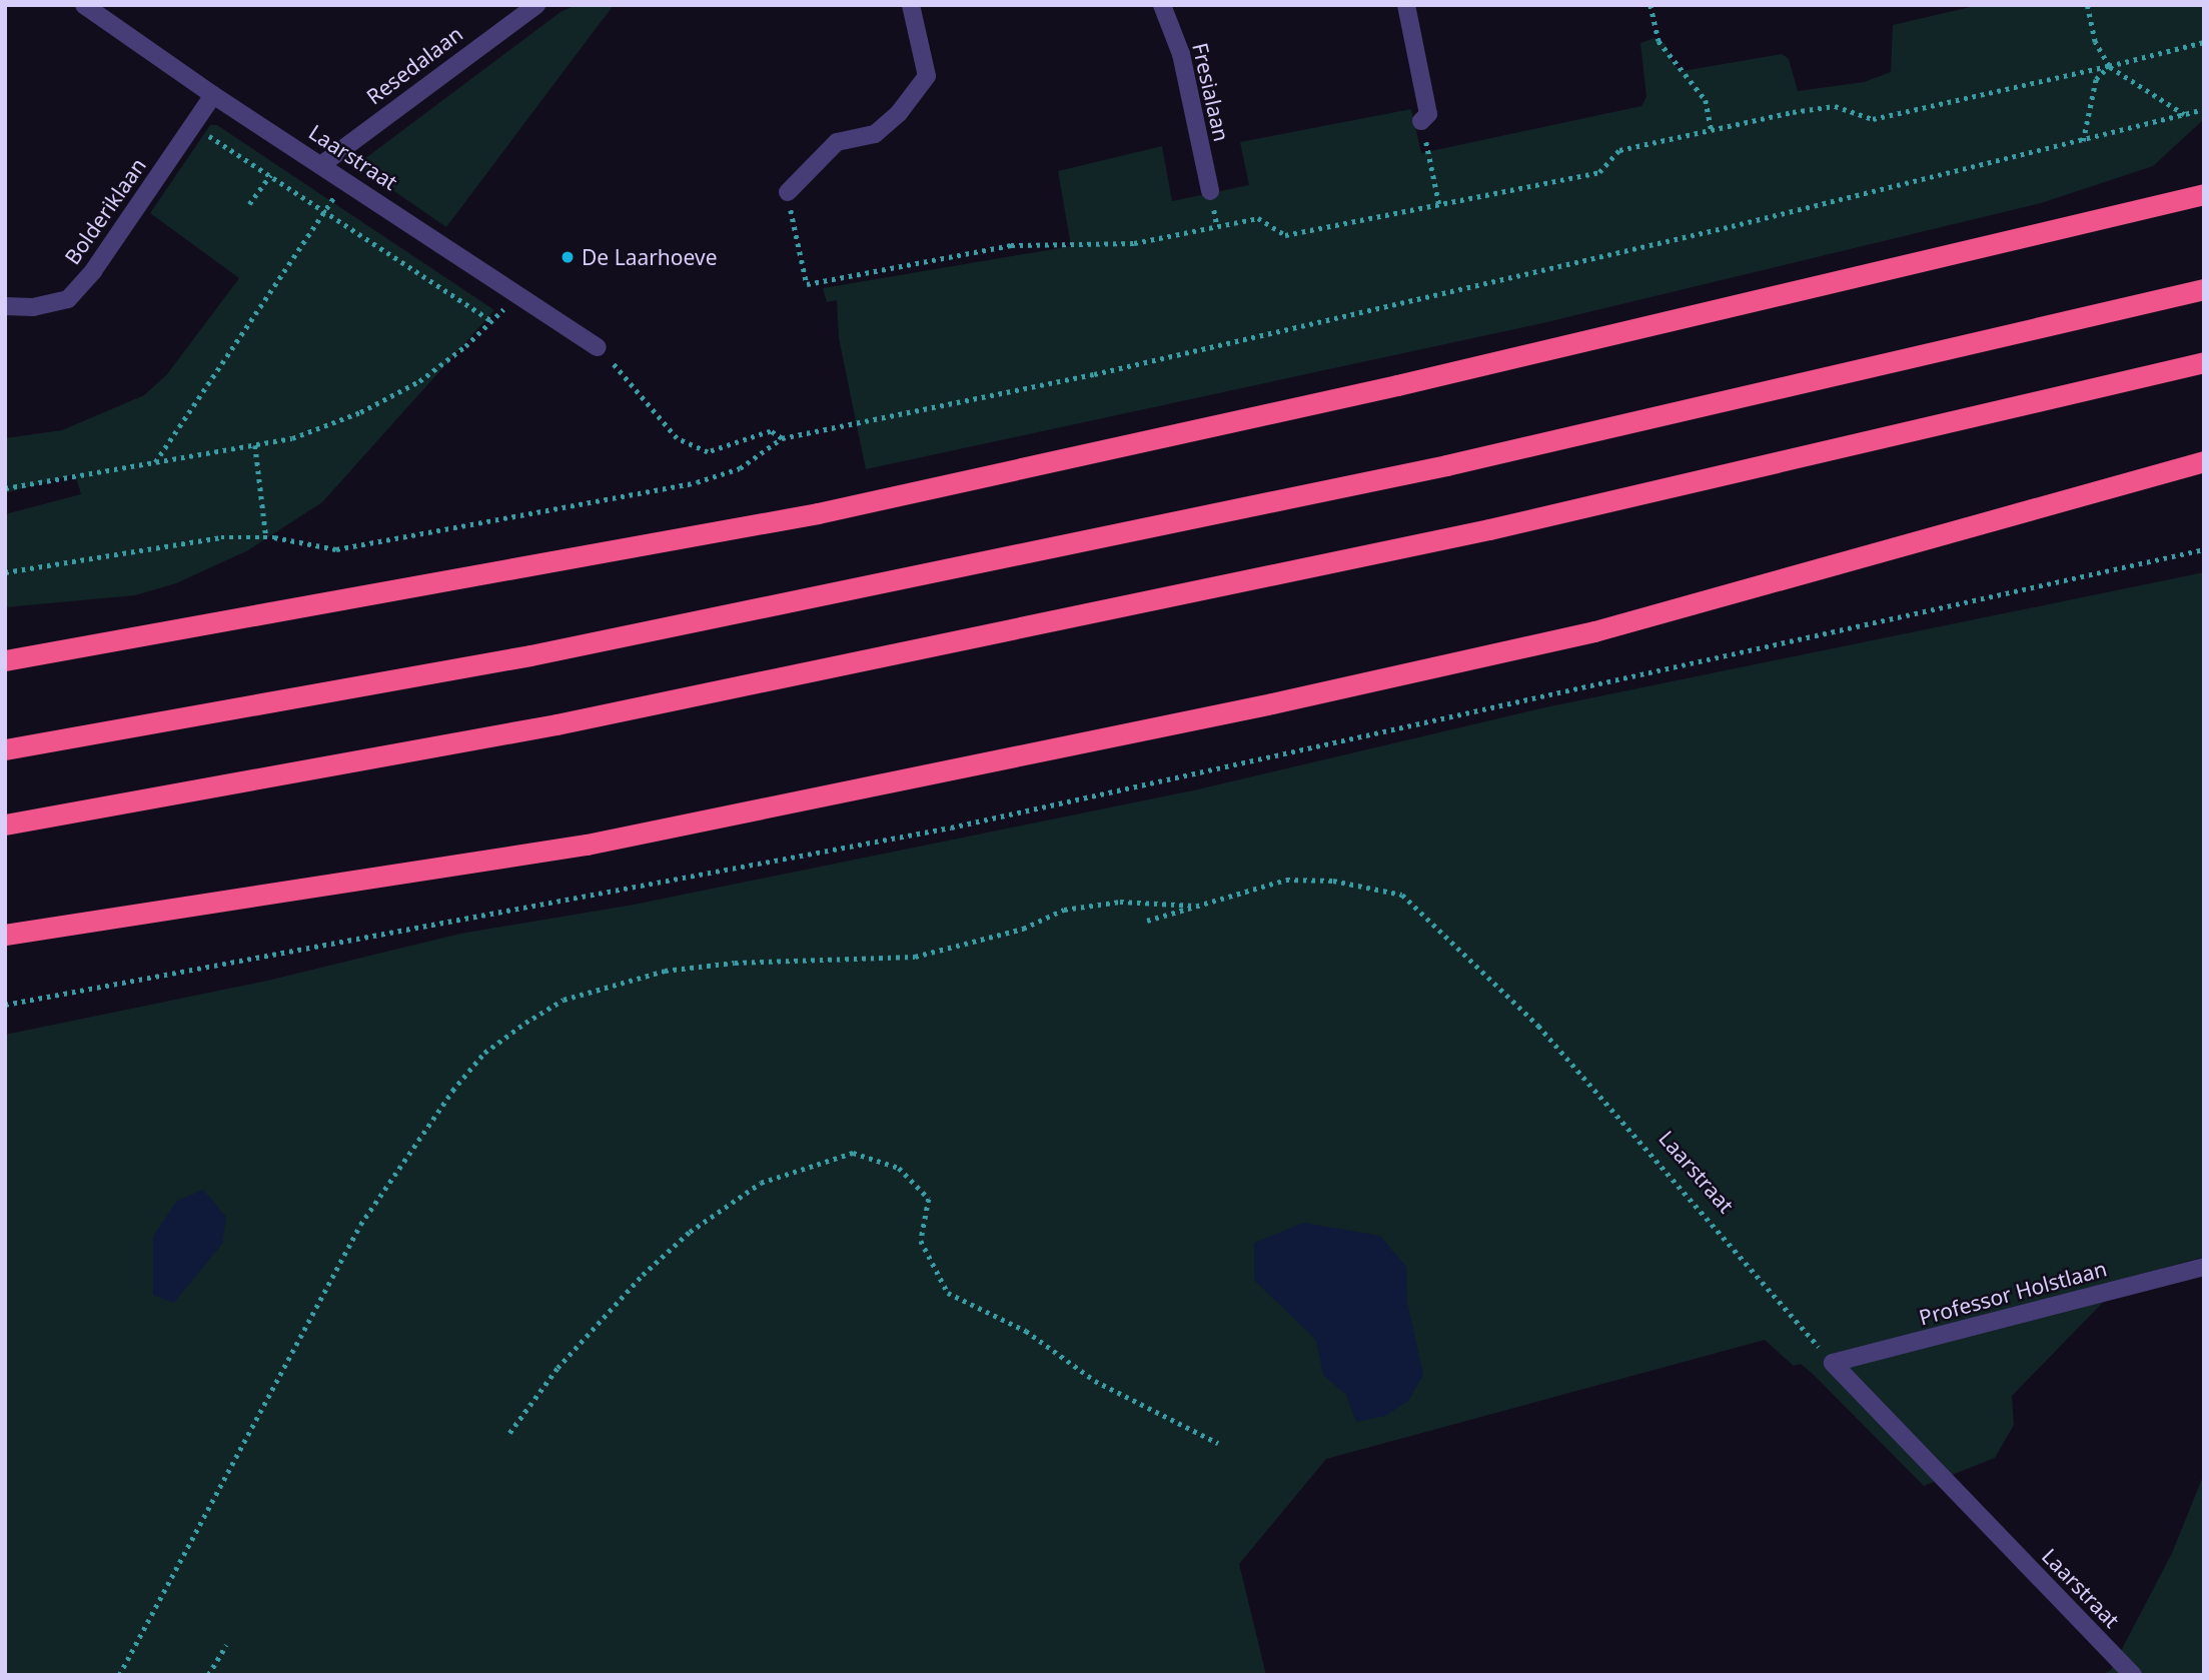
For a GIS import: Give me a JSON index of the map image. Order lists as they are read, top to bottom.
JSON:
{
  "streets": {
    "street": [
      "Resedalaan",
      "Fresialaan",
      "Laarstraat",
      "Bolderiklaan",
      "Professor Holstlaan"
    ]
  },
  "crossings": [
    ["Resedalaan", "Laarstraat"],
    ["Laarstraat", "Bolderiklaan"],
    ["Laarstraat", "Professor Holstlaan"]
  ],
  "places": ["De Laarhoeve"]
}
